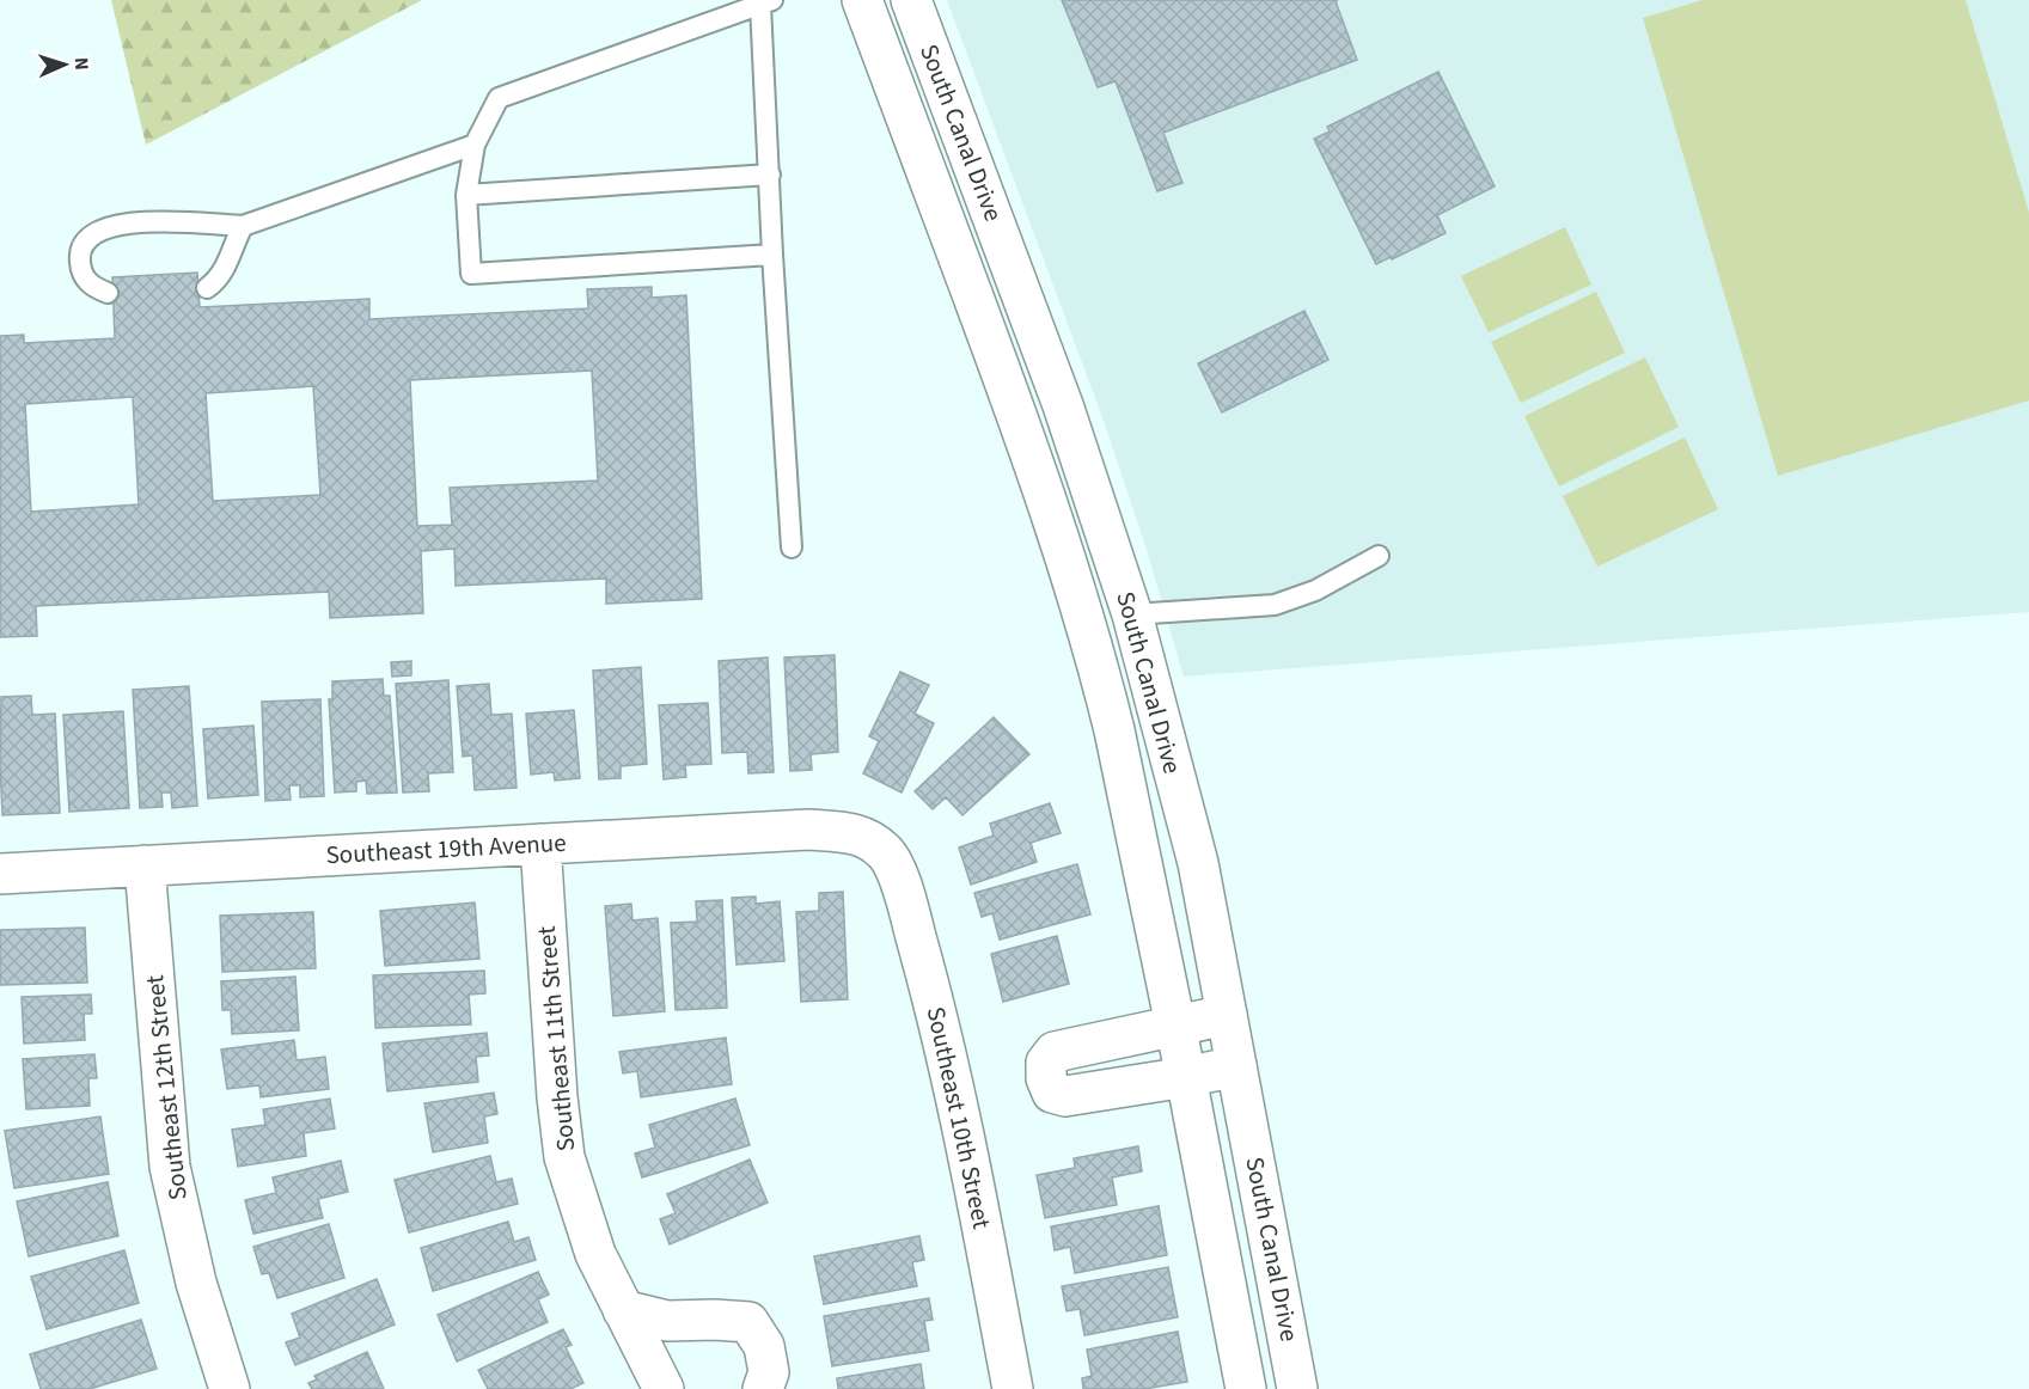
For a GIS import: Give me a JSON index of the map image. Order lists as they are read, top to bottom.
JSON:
{
  "streets": {
    "street": [
      "South Canal Drive",
      "Southeast 19th Avenue",
      "Southeast 11th Street",
      "Southeast 12th Street",
      "Southeast 10th Street"
    ]
  },
  "crossings": [
    ["Southeast 19th Avenue", "Southeast 11th Street"],
    ["Southeast 19th Avenue", "Southeast 12th Street"],
    ["Southeast 19th Avenue", "Southeast 10th Street"]
  ],
  "north": "right"
}
